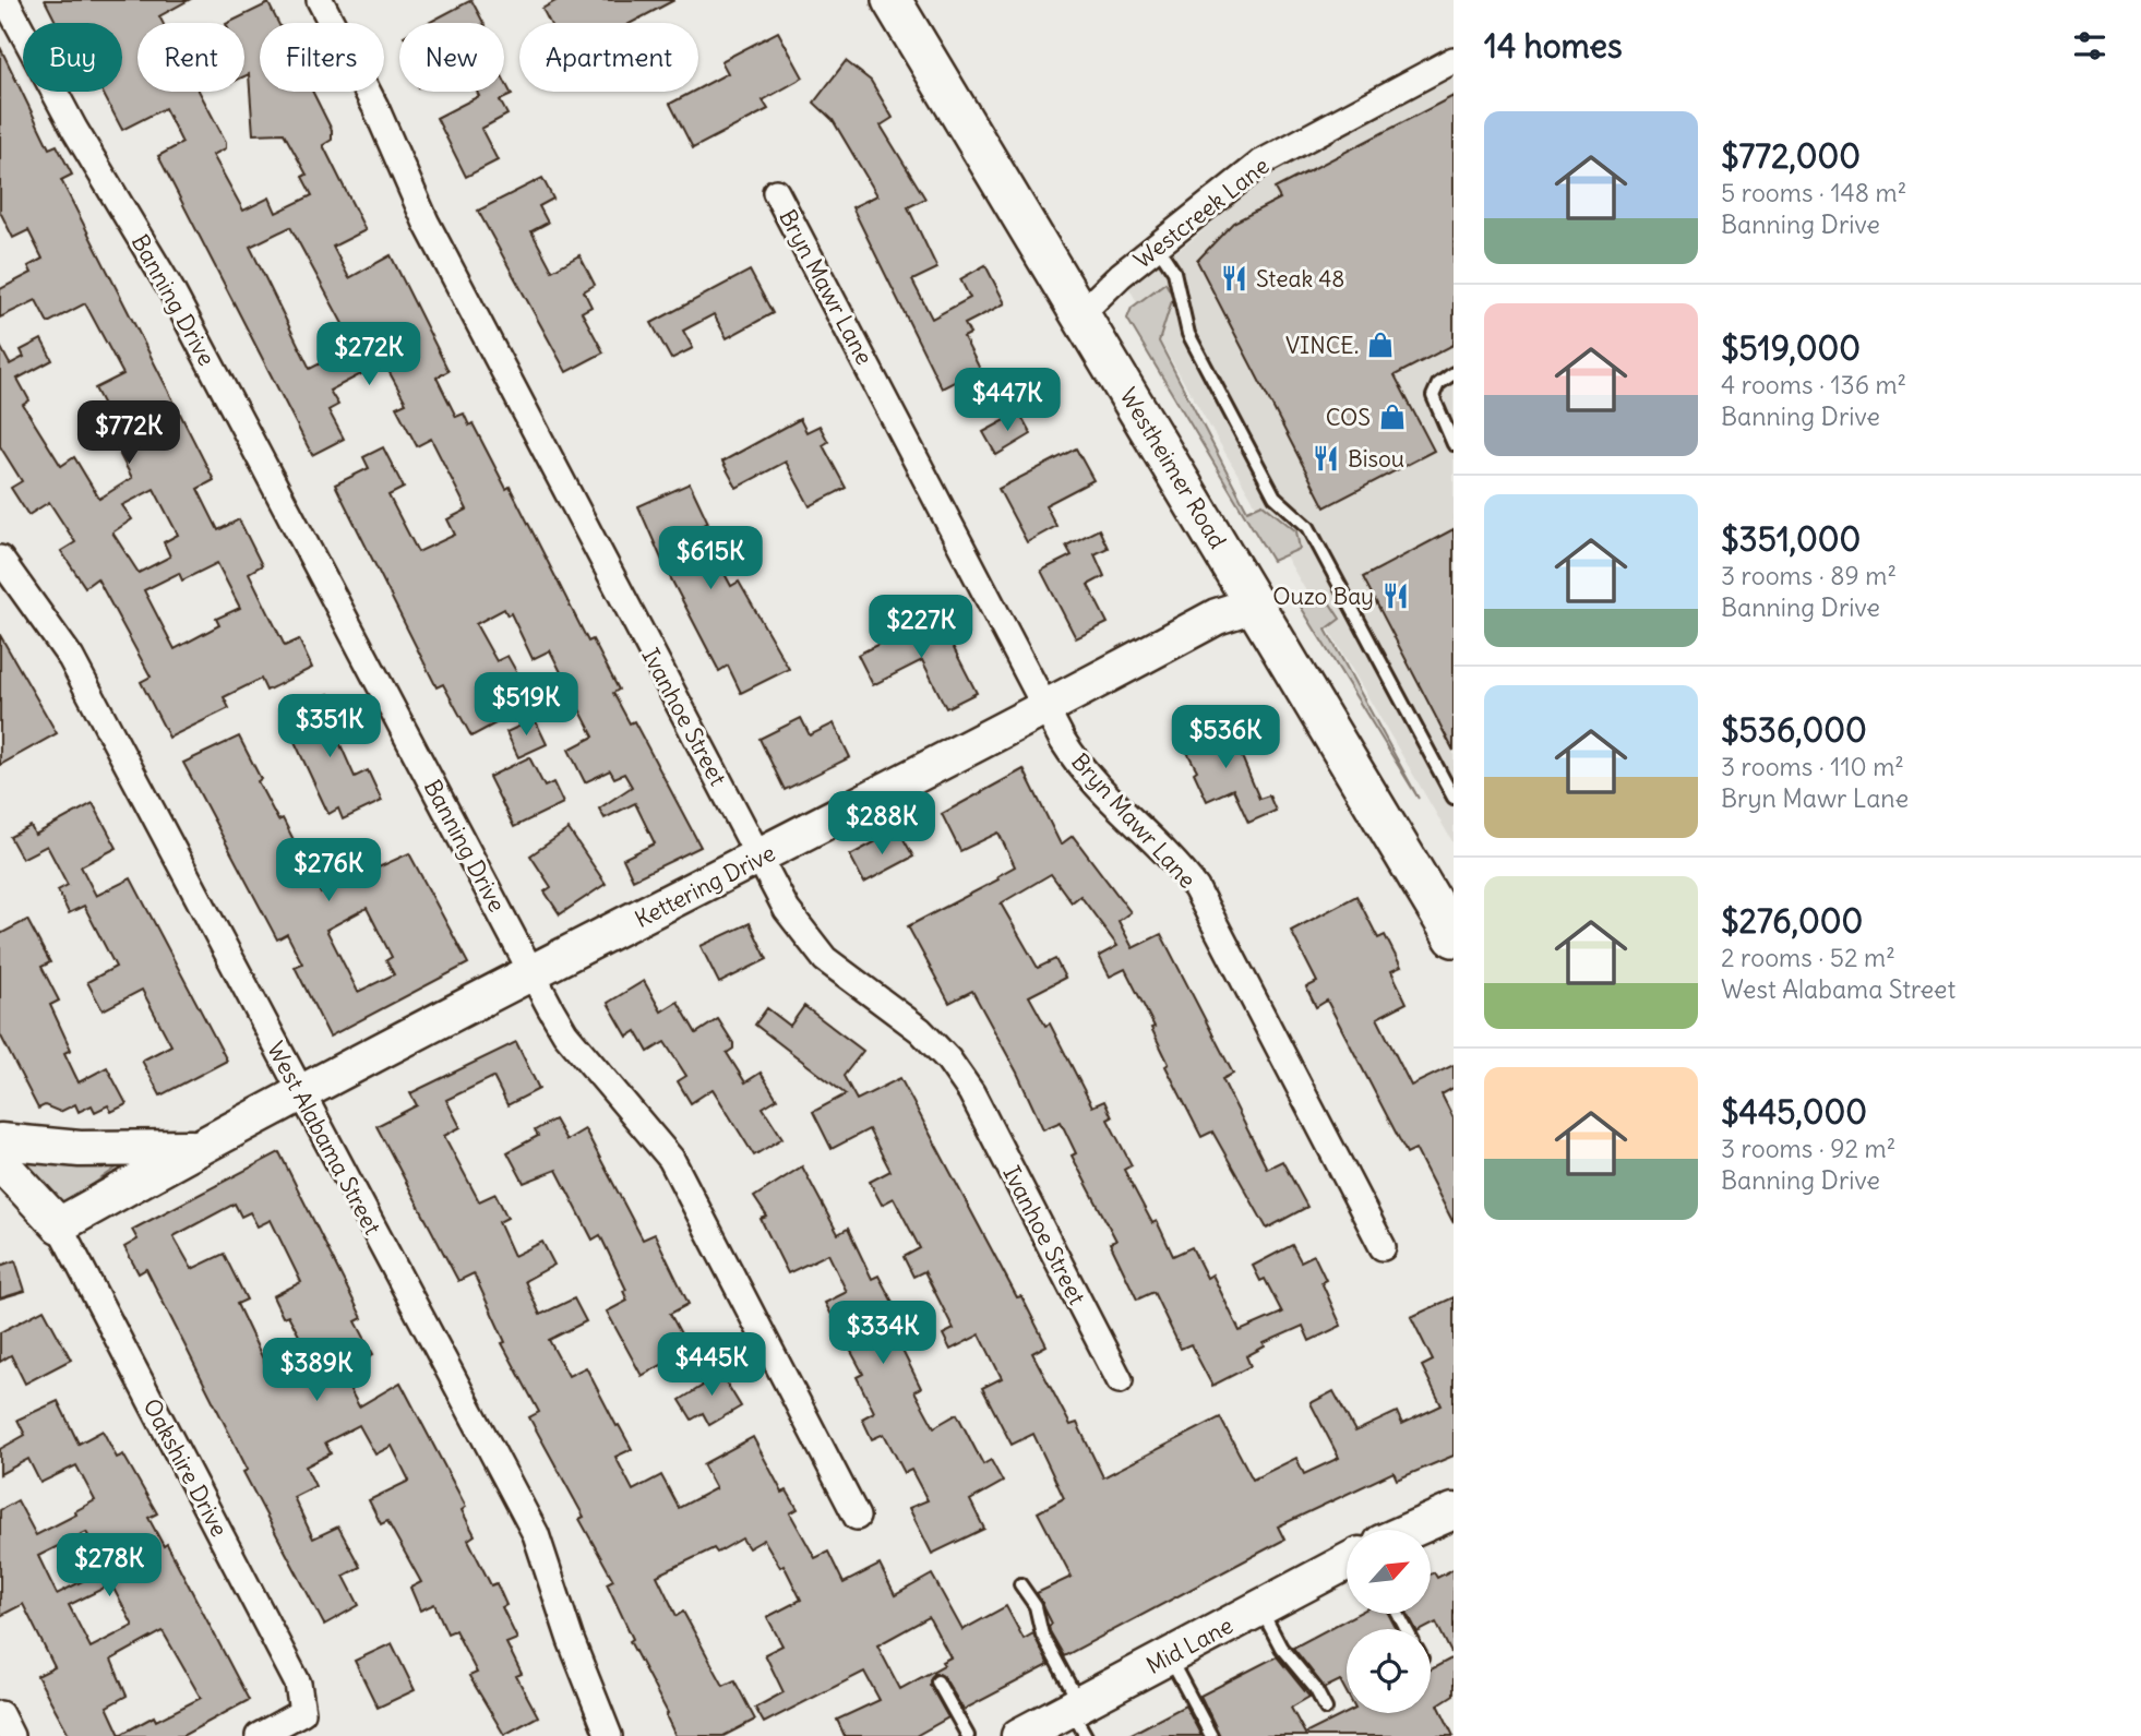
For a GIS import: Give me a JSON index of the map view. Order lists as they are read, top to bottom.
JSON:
{
  "streets": {
    "main road": ["Westheimer Road"],
    "street": [
      "Westcreek Lane",
      "Bryn Mawr Lane",
      "Banning Drive",
      "Ivanhoe Street",
      "Kettering Drive",
      "West Alabama Street",
      "Oakshire Drive",
      "Mid Lane"
    ]
  },
  "crossings": [
    ["Westcreek Lane", "Westheimer Road"],
    ["Bryn Mawr Lane", "Kettering Drive"],
    ["Banning Drive", "Kettering Drive"],
    ["Westheimer Road", "Kettering Drive"],
    ["Ivanhoe Street", "Kettering Drive"],
    ["Kettering Drive", "West Alabama Street"],
    ["Kettering Drive", "Oakshire Drive"]
  ],
  "places": {
    "restaurant": ["Steak 48", "Bisou", "Ouzo Bay"],
    "shop": ["VINCE.", "COS"]
  },
  "north": "top right",
  "page": {
    "heading": "14 homes",
    "chip": [
      "Buy",
      "Rent",
      "Filters",
      "New",
      "Apartment"
    ],
    "list": [
      {
        "name": "$772,000",
        "note": "5 rooms · 148 m² · Banning Drive"
      },
      {
        "name": "$519,000",
        "note": "4 rooms · 136 m² · Banning Drive"
      },
      {
        "name": "$351,000",
        "note": "3 rooms · 89 m² · Banning Drive"
      },
      {
        "name": "$536,000",
        "note": "3 rooms · 110 m² · Bryn Mawr Lane"
      },
      {
        "name": "$276,000",
        "note": "2 rooms · 52 m² · West Alabama Street"
      },
      {
        "name": "$445,000",
        "note": "3 rooms · 92 m² · Banning Drive"
      }
    ],
    "price": [
      "$272K",
      "$447K",
      "$772K",
      "$615K",
      "$227K",
      "$519K",
      "$351K",
      "$536K",
      "$288K",
      "$276K",
      "$334K",
      "$445K",
      "$389K",
      "$278K"
    ]
  }
}
